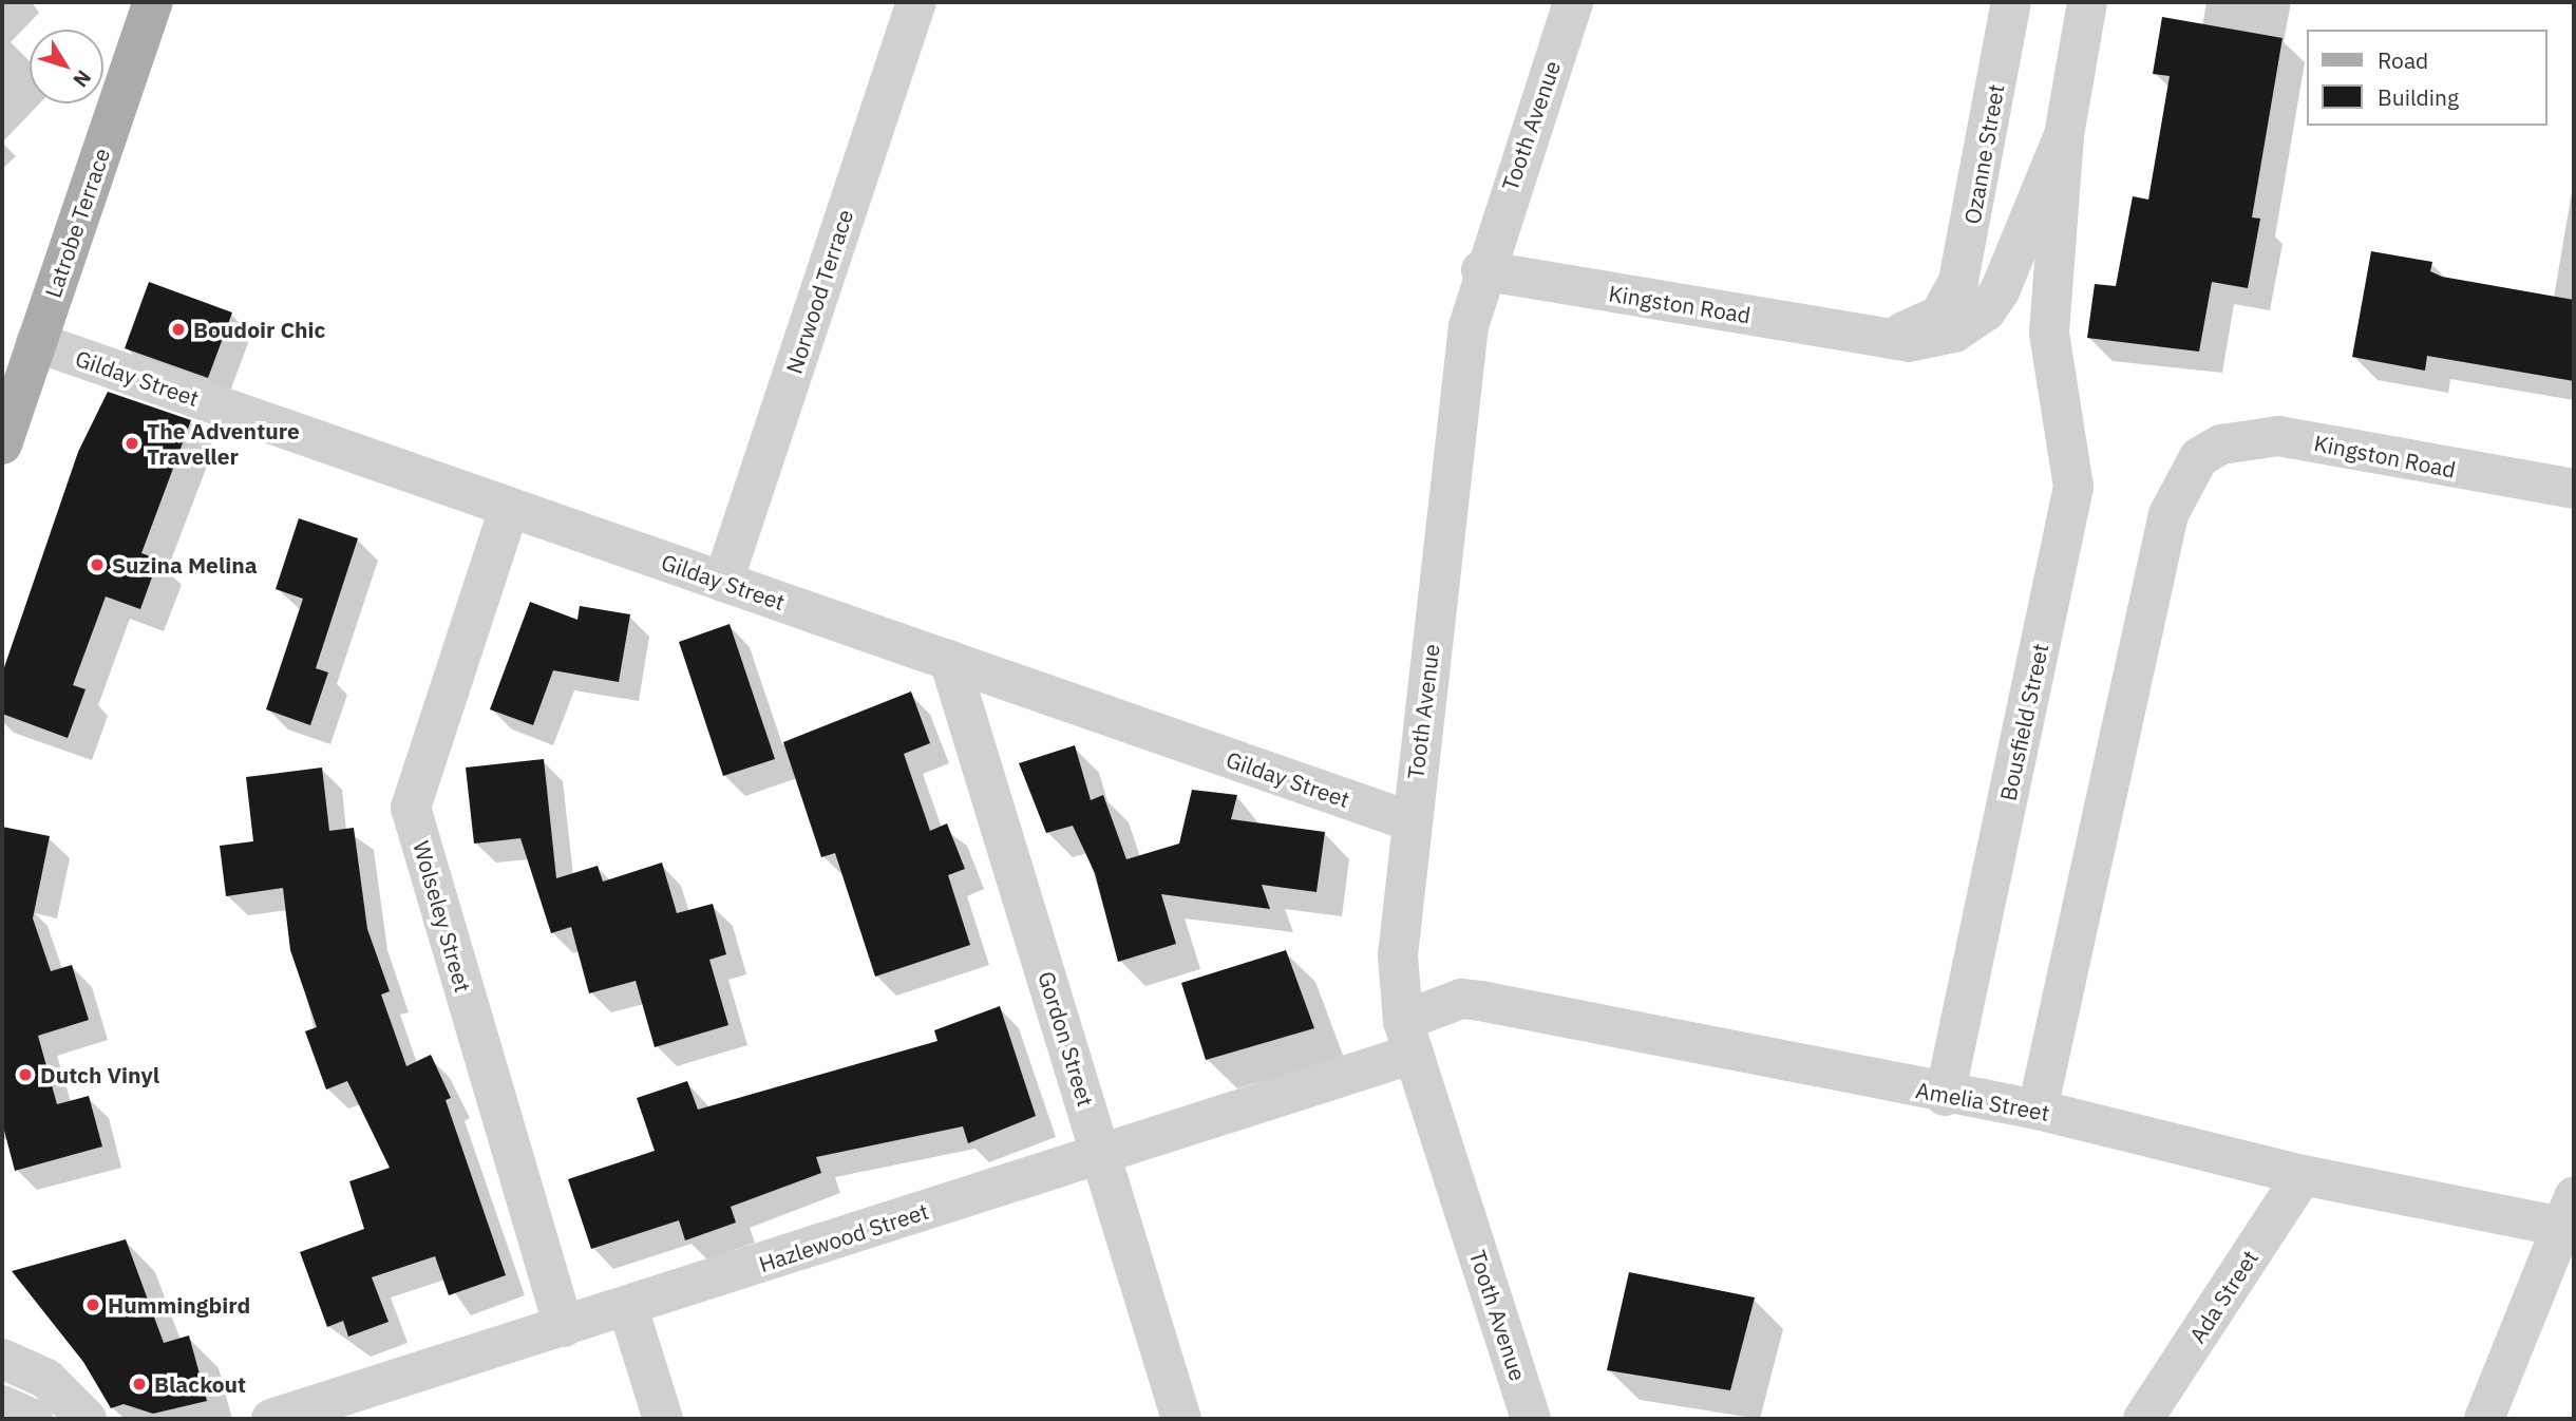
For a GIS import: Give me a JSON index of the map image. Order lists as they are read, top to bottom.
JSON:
{
  "streets": {
    "main road": ["Latrobe Terrace"],
    "street": [
      "Tooth Avenue",
      "Ozanne Street",
      "Norwood Terrace",
      "Kingston Road",
      "Gilday Street",
      "Bousfield Street",
      "Wolseley Street",
      "Gordon Street",
      "Amelia Street",
      "Hazlewood Street",
      "Ada Street"
    ]
  },
  "crossings": [
    ["Tooth Avenue", "Kingston Road"],
    ["Tooth Avenue", "Gilday Street"],
    ["Tooth Avenue", "Amelia Street"],
    ["Tooth Avenue", "Hazlewood Street"],
    ["Ozanne Street", "Kingston Road"],
    ["Latrobe Terrace", "Gilday Street"],
    ["Norwood Terrace", "Gilday Street"],
    ["Kingston Road", "Amelia Street"],
    ["Gilday Street", "Wolseley Street"],
    ["Gilday Street", "Gordon Street"],
    ["Bousfield Street", "Amelia Street"],
    ["Wolseley Street", "Hazlewood Street"],
    ["Gordon Street", "Hazlewood Street"],
    ["Amelia Street", "Hazlewood Street"],
    ["Amelia Street", "Ada Street"]
  ],
  "places": [
    "Boudoir Chic",
    "The Adventure Traveller",
    "Suzina Melina",
    "Dutch Vinyl",
    "Hummingbird",
    "Blackout"
  ],
  "legend": ["Road", "Building"],
  "north": "bottom right"
}
